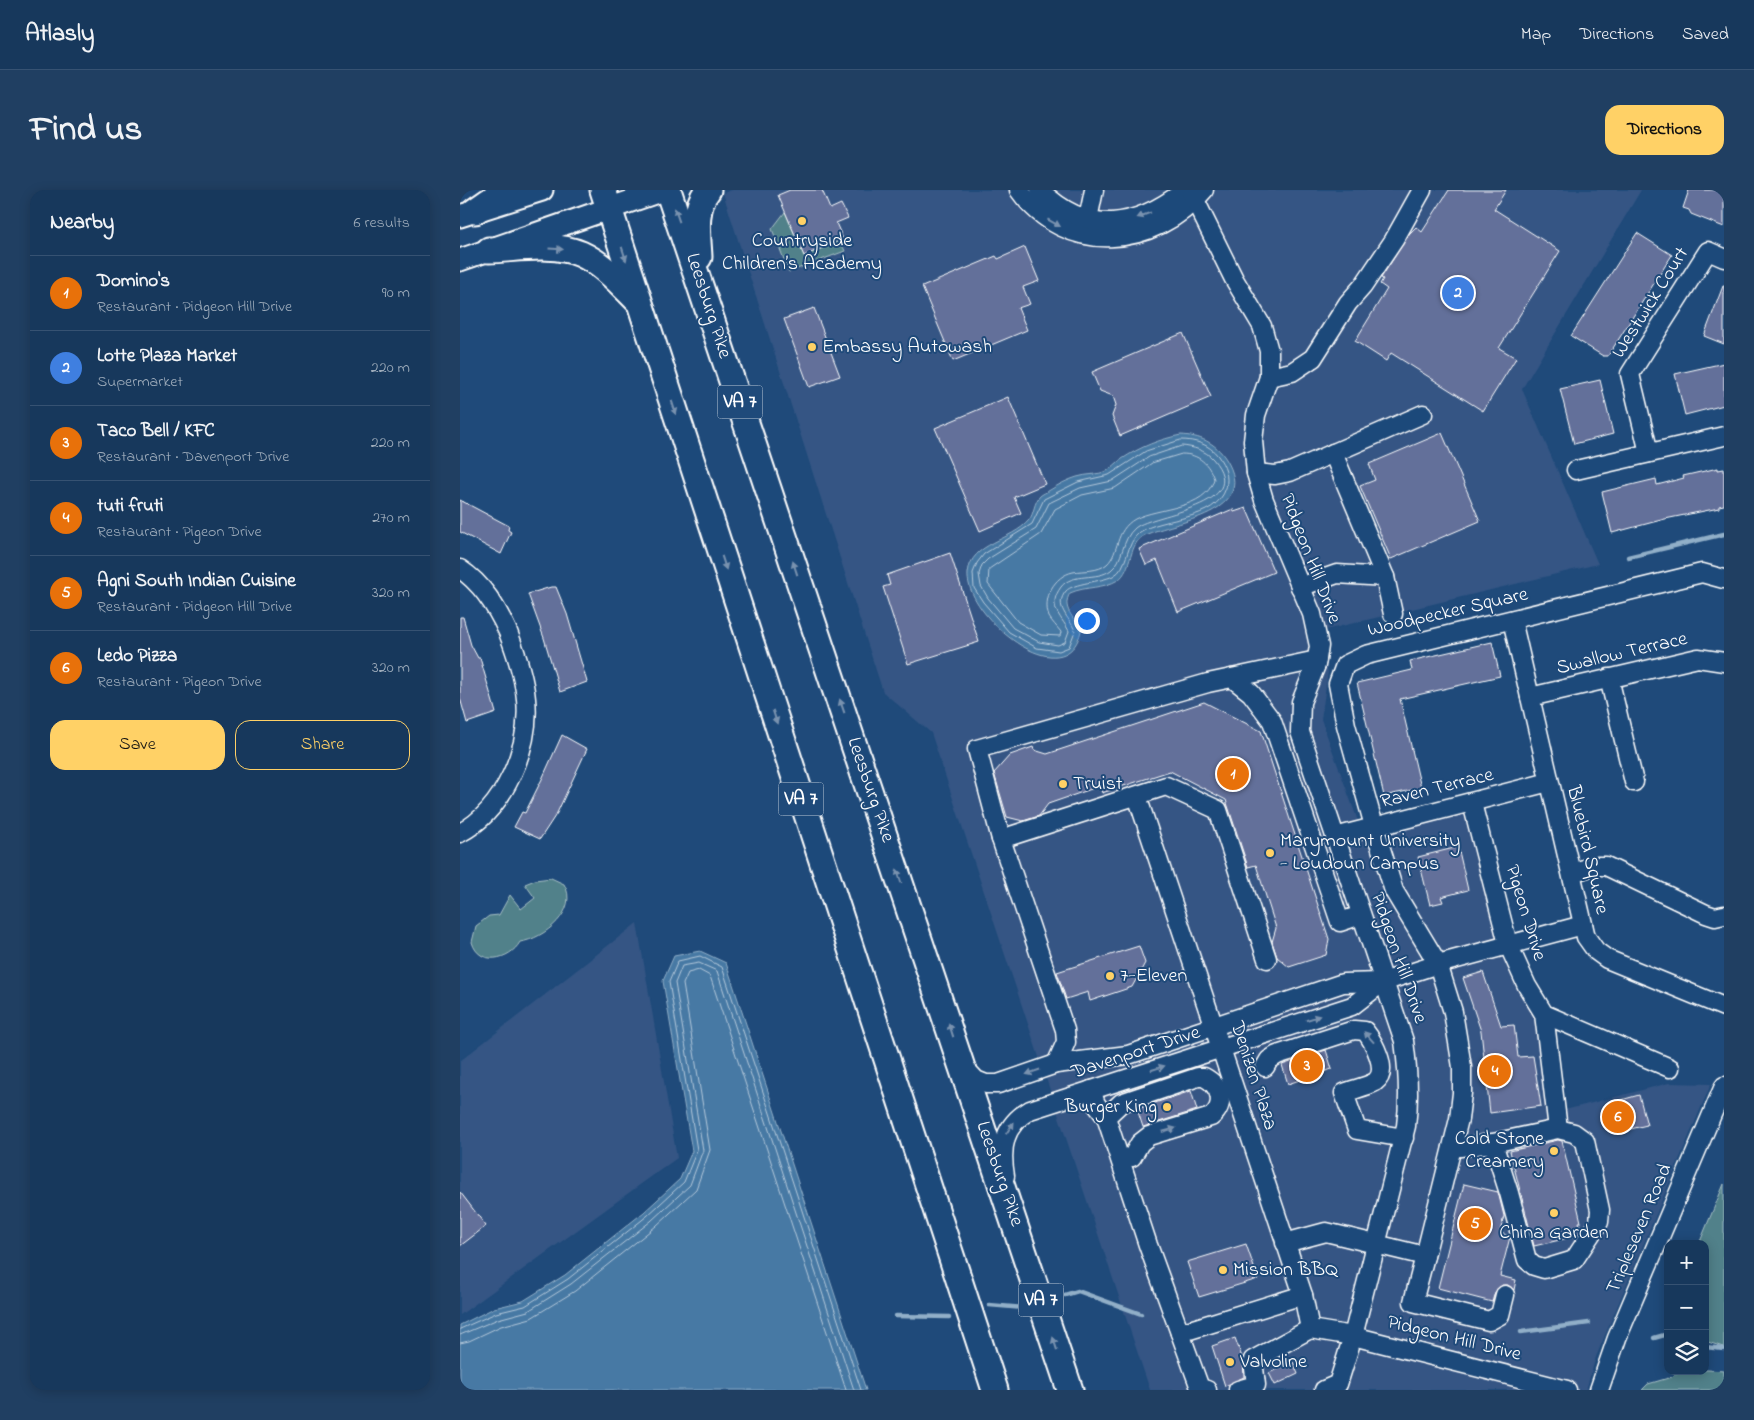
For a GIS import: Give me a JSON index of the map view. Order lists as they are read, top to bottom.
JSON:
{
  "streets": {
    "highway": ["Leesburg Pike", "VA 7"],
    "street": [
      "Westwick Court",
      "Pidgeon Hill Drive",
      "Woodpecker Square",
      "Swallow Terrace",
      "Raven Terrace",
      "Bluebird Square",
      "Pigeon Drive",
      "Davenport Drive",
      "Denizen Plaza",
      "Tripleseven Road"
    ]
  },
  "crossings": [
    ["Leesburg Pike", "Davenport Drive"],
    ["Pidgeon Hill Drive", "Raven Terrace"],
    ["Pidgeon Hill Drive", "Davenport Drive"],
    ["Woodpecker Square", "Raven Terrace"],
    ["Woodpecker Square", "Bluebird Square"],
    ["Woodpecker Square", "Davenport Drive"],
    ["Swallow Terrace", "Bluebird Square"],
    ["Raven Terrace", "Bluebird Square"],
    ["Raven Terrace", "Pigeon Drive"],
    ["Bluebird Square", "Davenport Drive"],
    ["Pigeon Drive", "Davenport Drive"],
    ["Davenport Drive", "Denizen Plaza"]
  ],
  "places": [
    "Countryside Children’s Academy",
    "Embassy Autowash",
    "Truist",
    "Marymount University - Loudoun Campus",
    "7-Eleven",
    "Burger King",
    "Cold Stone Creamery",
    "China Garden",
    "Mission BBQ",
    "Valvoline"
  ],
  "page": {
    "header": "Atlasly",
    "nav": ["Map", "Directions", "Saved"],
    "title": "Find us",
    "buttons": [
      "Directions",
      ["Save", "Share"]
    ],
    "heading": ["Nearby", "6 results"],
    "list": [
      {
        "mark": "1",
        "name": "Domino's",
        "note": "Restaurant · Pidgeon Hill Drive",
        "value": "90 m"
      },
      {
        "mark": "2",
        "name": "Lotte Plaza Market",
        "note": "Supermarket",
        "value": "220 m"
      },
      {
        "mark": "3",
        "name": "Taco Bell / KFC",
        "note": "Restaurant · Davenport Drive",
        "value": "220 m"
      },
      {
        "mark": "4",
        "name": "tuti fruti",
        "note": "Restaurant · Pigeon Drive",
        "value": "270 m"
      },
      {
        "mark": "5",
        "name": "Agni South Indian Cuisine",
        "note": "Restaurant · Pidgeon Hill Drive",
        "value": "320 m"
      },
      {
        "mark": "6",
        "name": "Ledo Pizza",
        "note": "Restaurant · Pigeon Drive",
        "value": "320 m"
      }
    ],
    "pins": [
      "2",
      "1",
      "3",
      "4",
      "6",
      "5"
    ],
    "map_buttons": ["+", "−"]
  }
}
